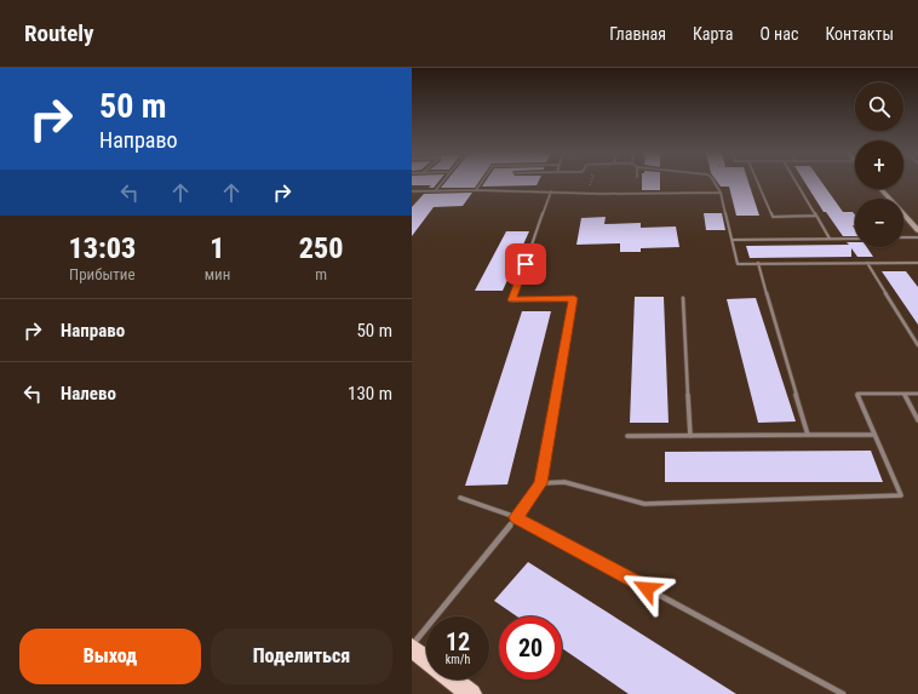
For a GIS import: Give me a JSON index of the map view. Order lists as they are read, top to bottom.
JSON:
{
  "page": {
    "header": "Routely",
    "nav": [
      "Главная",
      "Карта",
      "О нас",
      "Контакты"
    ],
    "turn": ["50 m", "Направо"],
    "map_buttons": ["+", "−"],
    "eta": [
      "13:03",
      "Прибытие",
      "1",
      "мин",
      "250",
      "m"
    ],
    "list": [
      {
        "name": "Направо",
        "value": "50 m"
      },
      {
        "name": "Налево",
        "value": "130 m"
      }
    ],
    "speed": "12 km/h",
    "limit": "20",
    "buttons": ["Выход", "Поделиться"]
  }
}
